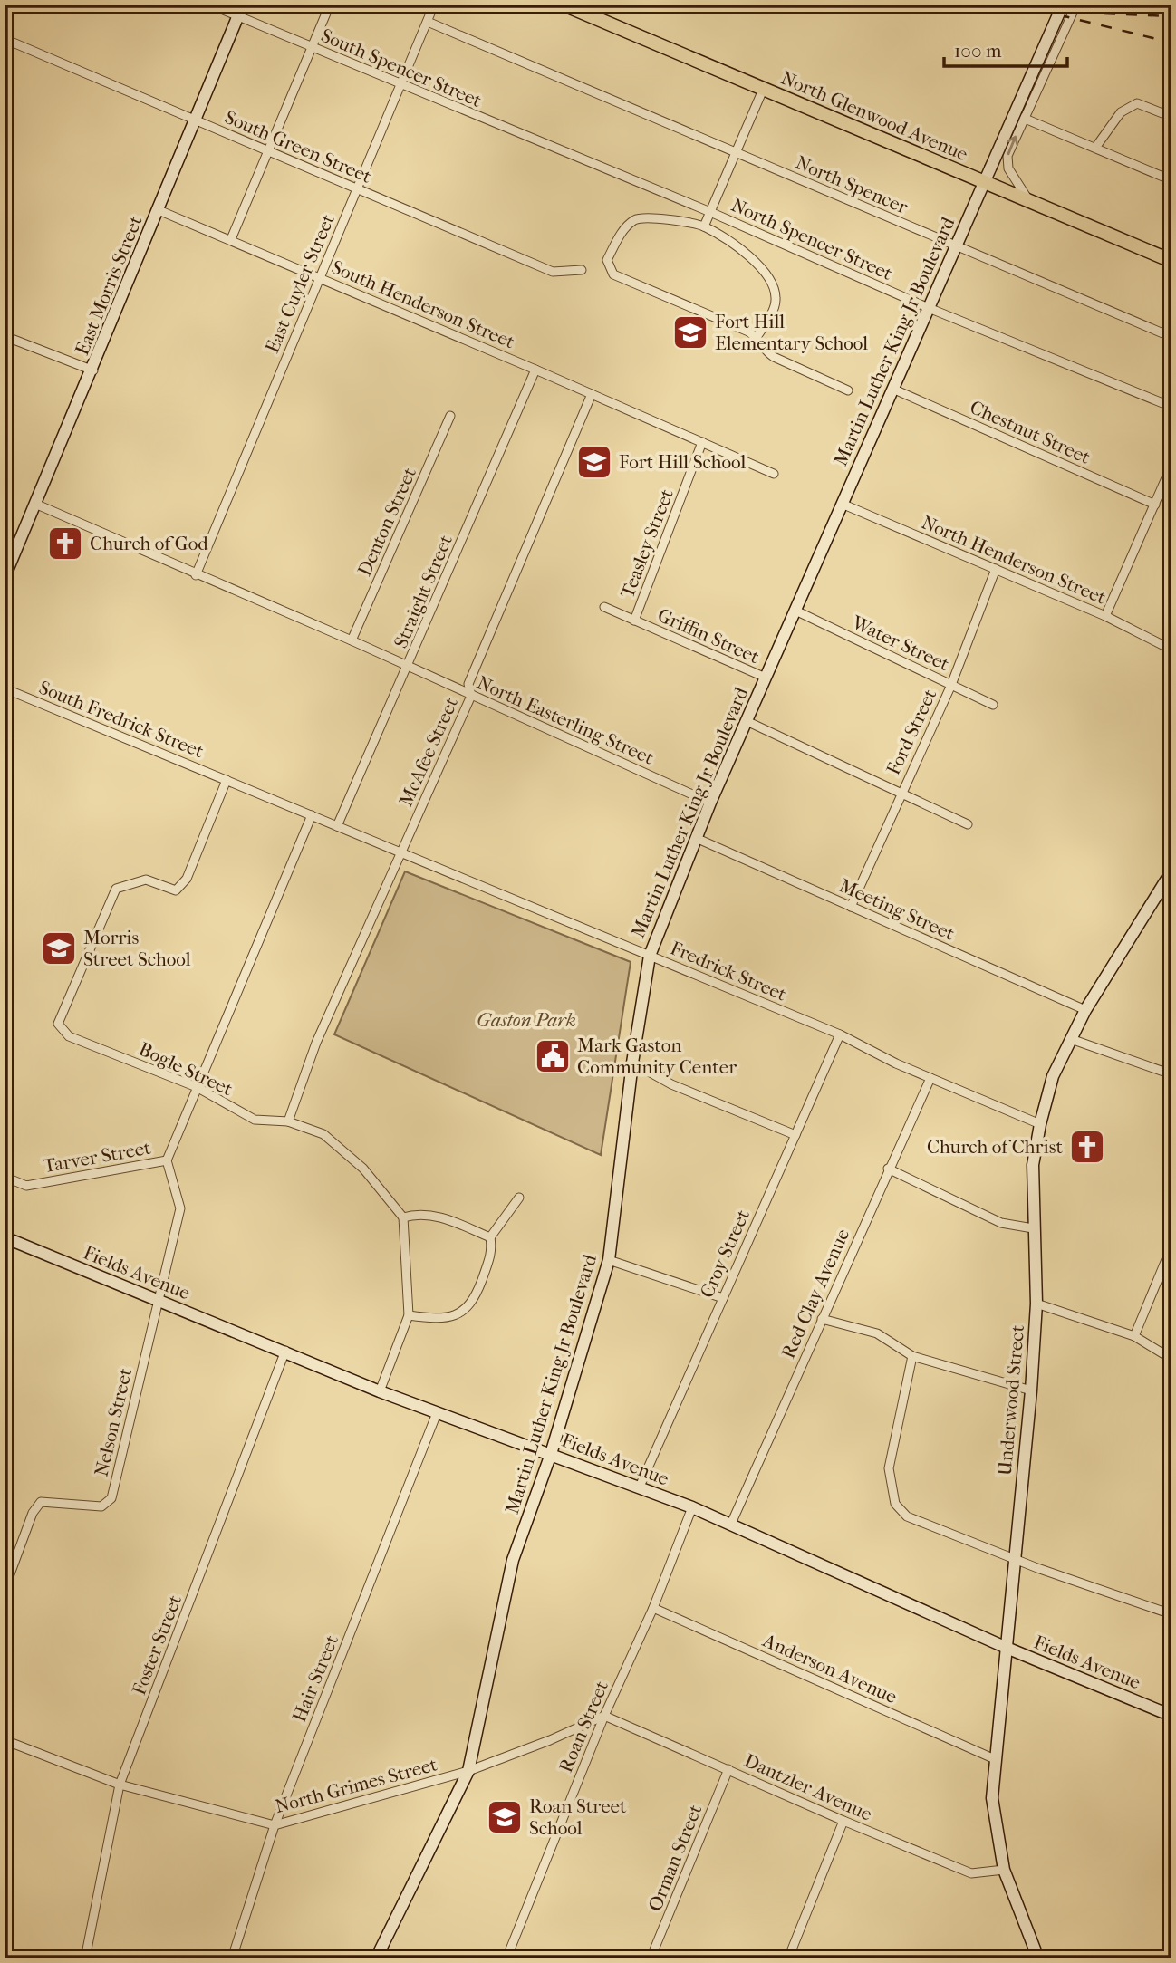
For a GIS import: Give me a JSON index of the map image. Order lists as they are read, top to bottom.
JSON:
{
  "streets": {
    "main road": ["North Glenwood Avenue"],
    "street": [
      "South Spencer Street",
      "South Green Street",
      "North Spencer",
      "North Spencer Street",
      "East Cuyler Street",
      "East Morris Street",
      "South Henderson Street",
      "Martin Luther King Jr Boulevard",
      "Chestnut Street",
      "Denton Street",
      "Teasley Street",
      "North Henderson Street",
      "Straight Street",
      "Griffin Street",
      "Water Street",
      "South Fredrick Street",
      "North Easterling Street",
      "Ford Street",
      "McAfee Street",
      "Meeting Street",
      "Fredrick Street",
      "Bogle Street",
      "Tarver Street",
      "Croy Street",
      "Fields Avenue",
      "Red Clay Avenue",
      "Underwood Street",
      "Nelson Street",
      "Foster Street",
      "Anderson Avenue",
      "Hair Street",
      "Roan Street",
      "North Grimes Street",
      "Dantzler Avenue",
      "Orman Street"
    ]
  },
  "crossings": [
    ["South Spencer Street", "North Spencer Street"],
    ["South Spencer Street", "East Cuyler Street"],
    ["South Spencer Street", "East Morris Street"],
    ["North Glenwood Avenue", "Martin Luther King Jr Boulevard"],
    ["South Green Street", "East Cuyler Street"],
    ["South Green Street", "East Morris Street"],
    ["North Spencer", "East Cuyler Street"],
    ["North Spencer", "Martin Luther King Jr Boulevard"],
    ["North Spencer Street", "Martin Luther King Jr Boulevard"],
    ["East Cuyler Street", "South Henderson Street"],
    ["East Cuyler Street", "North Easterling Street"],
    ["East Morris Street", "South Henderson Street"],
    ["East Morris Street", "North Easterling Street"],
    ["South Henderson Street", "Straight Street"],
    ["Martin Luther King Jr Boulevard", "Chestnut Street"],
    ["Martin Luther King Jr Boulevard", "North Henderson Street"],
    ["Martin Luther King Jr Boulevard", "Griffin Street"],
    ["Martin Luther King Jr Boulevard", "Water Street"],
    ["Martin Luther King Jr Boulevard", "North Easterling Street"],
    ["Martin Luther King Jr Boulevard", "Meeting Street"],
    ["Martin Luther King Jr Boulevard", "Fredrick Street"],
    ["Martin Luther King Jr Boulevard", "Fields Avenue"],
    ["Martin Luther King Jr Boulevard", "North Grimes Street"],
    ["Denton Street", "North Easterling Street"],
    ["Teasley Street", "Griffin Street"],
    ["North Henderson Street", "Ford Street"],
    ["Straight Street", "North Easterling Street"],
    ["Straight Street", "Fredrick Street"],
    ["Water Street", "Ford Street"],
    ["South Fredrick Street", "Fredrick Street"],
    ["South Fredrick Street", "Bogle Street"],
    ["North Easterling Street", "McAfee Street"],
    ["Ford Street", "Meeting Street"],
    ["McAfee Street", "Fredrick Street"],
    ["McAfee Street", "Bogle Street"],
    ["Meeting Street", "Underwood Street"],
    ["Fredrick Street", "Croy Street"],
    ["Fredrick Street", "Red Clay Avenue"],
    ["Fredrick Street", "Underwood Street"],
    ["Tarver Street", "Fields Avenue"],
    ["Tarver Street", "Nelson Street"],
    ["Croy Street", "Fields Avenue"],
    ["Fields Avenue", "Red Clay Avenue"],
    ["Fields Avenue", "Underwood Street"],
    ["Fields Avenue", "Nelson Street"],
    ["Fields Avenue", "Foster Street"],
    ["Fields Avenue", "Hair Street"],
    ["Fields Avenue", "Roan Street"],
    ["Underwood Street", "Anderson Avenue"],
    ["Underwood Street", "Dantzler Avenue"],
    ["Foster Street", "North Grimes Street"],
    ["Anderson Avenue", "Roan Street"],
    ["Hair Street", "North Grimes Street"],
    ["Roan Street", "North Grimes Street"],
    ["Roan Street", "Dantzler Avenue"],
    ["North Grimes Street", "Dantzler Avenue"],
    ["Dantzler Avenue", "Orman Street"]
  ],
  "parks": ["Gaston Park"],
  "places": {
    "school or university": [
      "Fort Hill Elementary School",
      "Fort Hill School",
      "Morris Street School",
      "Roan Street School"
    ],
    "church": ["Church of God", "Church of Christ"],
    "public building": ["Mark Gaston Community Center"]
  },
  "scale_bar": "100 m"
}
